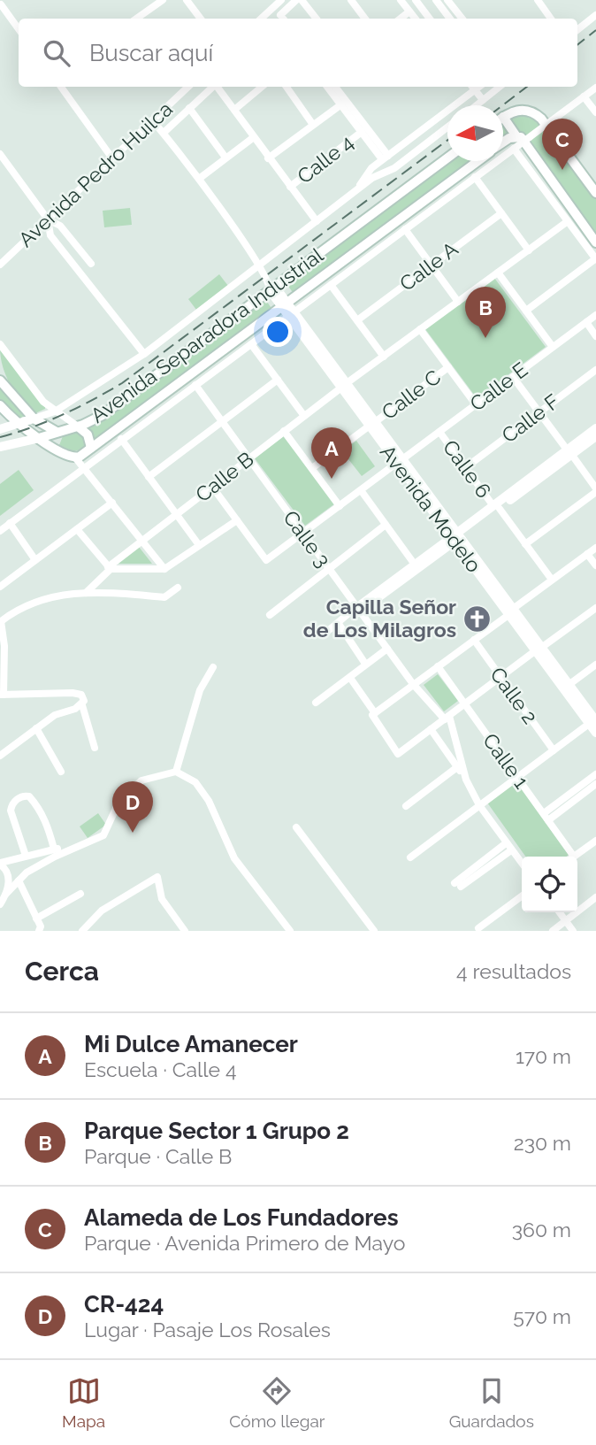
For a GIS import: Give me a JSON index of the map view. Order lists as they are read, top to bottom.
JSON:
{
  "streets": {
    "main road": ["Avenida Separadora Industrial"],
    "street": [
      "Calle 4",
      "Avenida Pedro Huilca",
      "Calle A",
      "Calle E",
      "Calle C",
      "Calle F",
      "Calle 6",
      "Calle B",
      "Avenida Modelo",
      "Calle 3",
      "Calle 2",
      "Calle 1"
    ]
  },
  "crossings": [
    ["Avenida Pedro Huilca", "Avenida Modelo"],
    ["Avenida Separadora Industrial", "Avenida Modelo"],
    ["Avenida Separadora Industrial", "Calle 3"],
    ["Calle E", "Calle 6"],
    ["Calle E", "Avenida Modelo"],
    ["Calle E", "Calle 3"],
    ["Calle C", "Avenida Modelo"],
    ["Calle F", "Calle 6"],
    ["Calle B", "Avenida Modelo"],
    ["Calle B", "Calle 3"]
  ],
  "places": {
    "church": ["Capilla Señor de Los Milagros"]
  },
  "north": "left",
  "page": {
    "search": "Buscar aquí",
    "pins": [
      "C",
      "B",
      "A",
      "D"
    ],
    "heading": ["Cerca", "4 resultados"],
    "list": [
      {
        "mark": "A",
        "name": "Mi Dulce Amanecer",
        "note": "Escuela · Calle 4",
        "value": "170 m"
      },
      {
        "mark": "B",
        "name": "Parque Sector 1 Grupo 2",
        "note": "Parque · Calle B",
        "value": "230 m"
      },
      {
        "mark": "C",
        "name": "Alameda de Los Fundadores",
        "note": "Parque · Avenida Primero de Mayo",
        "value": "360 m"
      },
      {
        "mark": "D",
        "name": "CR-424",
        "note": "Lugar · Pasaje Los Rosales",
        "value": "570 m"
      }
    ],
    "nav": ["Mapa", "Cómo llegar", "Guardados"]
  }
}
